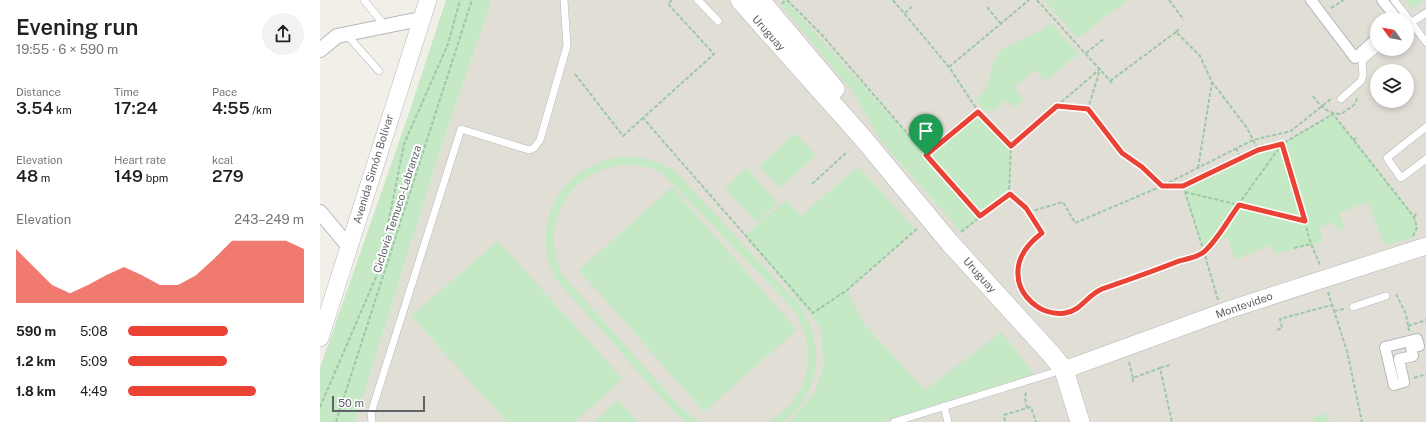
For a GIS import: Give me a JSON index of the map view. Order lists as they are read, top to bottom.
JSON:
{
  "streets": {
    "main road": ["Uruguay"],
    "street": ["Avenida Simón Bolívar", "Montevideo"],
    "path": ["Ciclovía Temuco-Labranza"]
  },
  "crossings": [
    ["Uruguay", "Montevideo"]
  ],
  "scale_bar": "50 m",
  "north": "top left",
  "page": {
    "heading": ["Evening run", "19:55 · 6 × 590 m"],
    "stats": [
      ["Distance", "3.54 km"],
      ["Time", "17:24"],
      ["Pace", "4:55 /km"],
      ["Elevation", "48 m"],
      ["Heart rate", "149 bpm"],
      ["kcal", "279"]
    ],
    "chart": ["Elevation", "243–249 m"],
    "list": [
      {
        "name": "590 m",
        "note": "5:08"
      },
      {
        "name": "1.2 km",
        "note": "5:09"
      },
      {
        "name": "1.8 km",
        "note": "4:49"
      }
    ],
    "scale": "50 m"
  }
}
